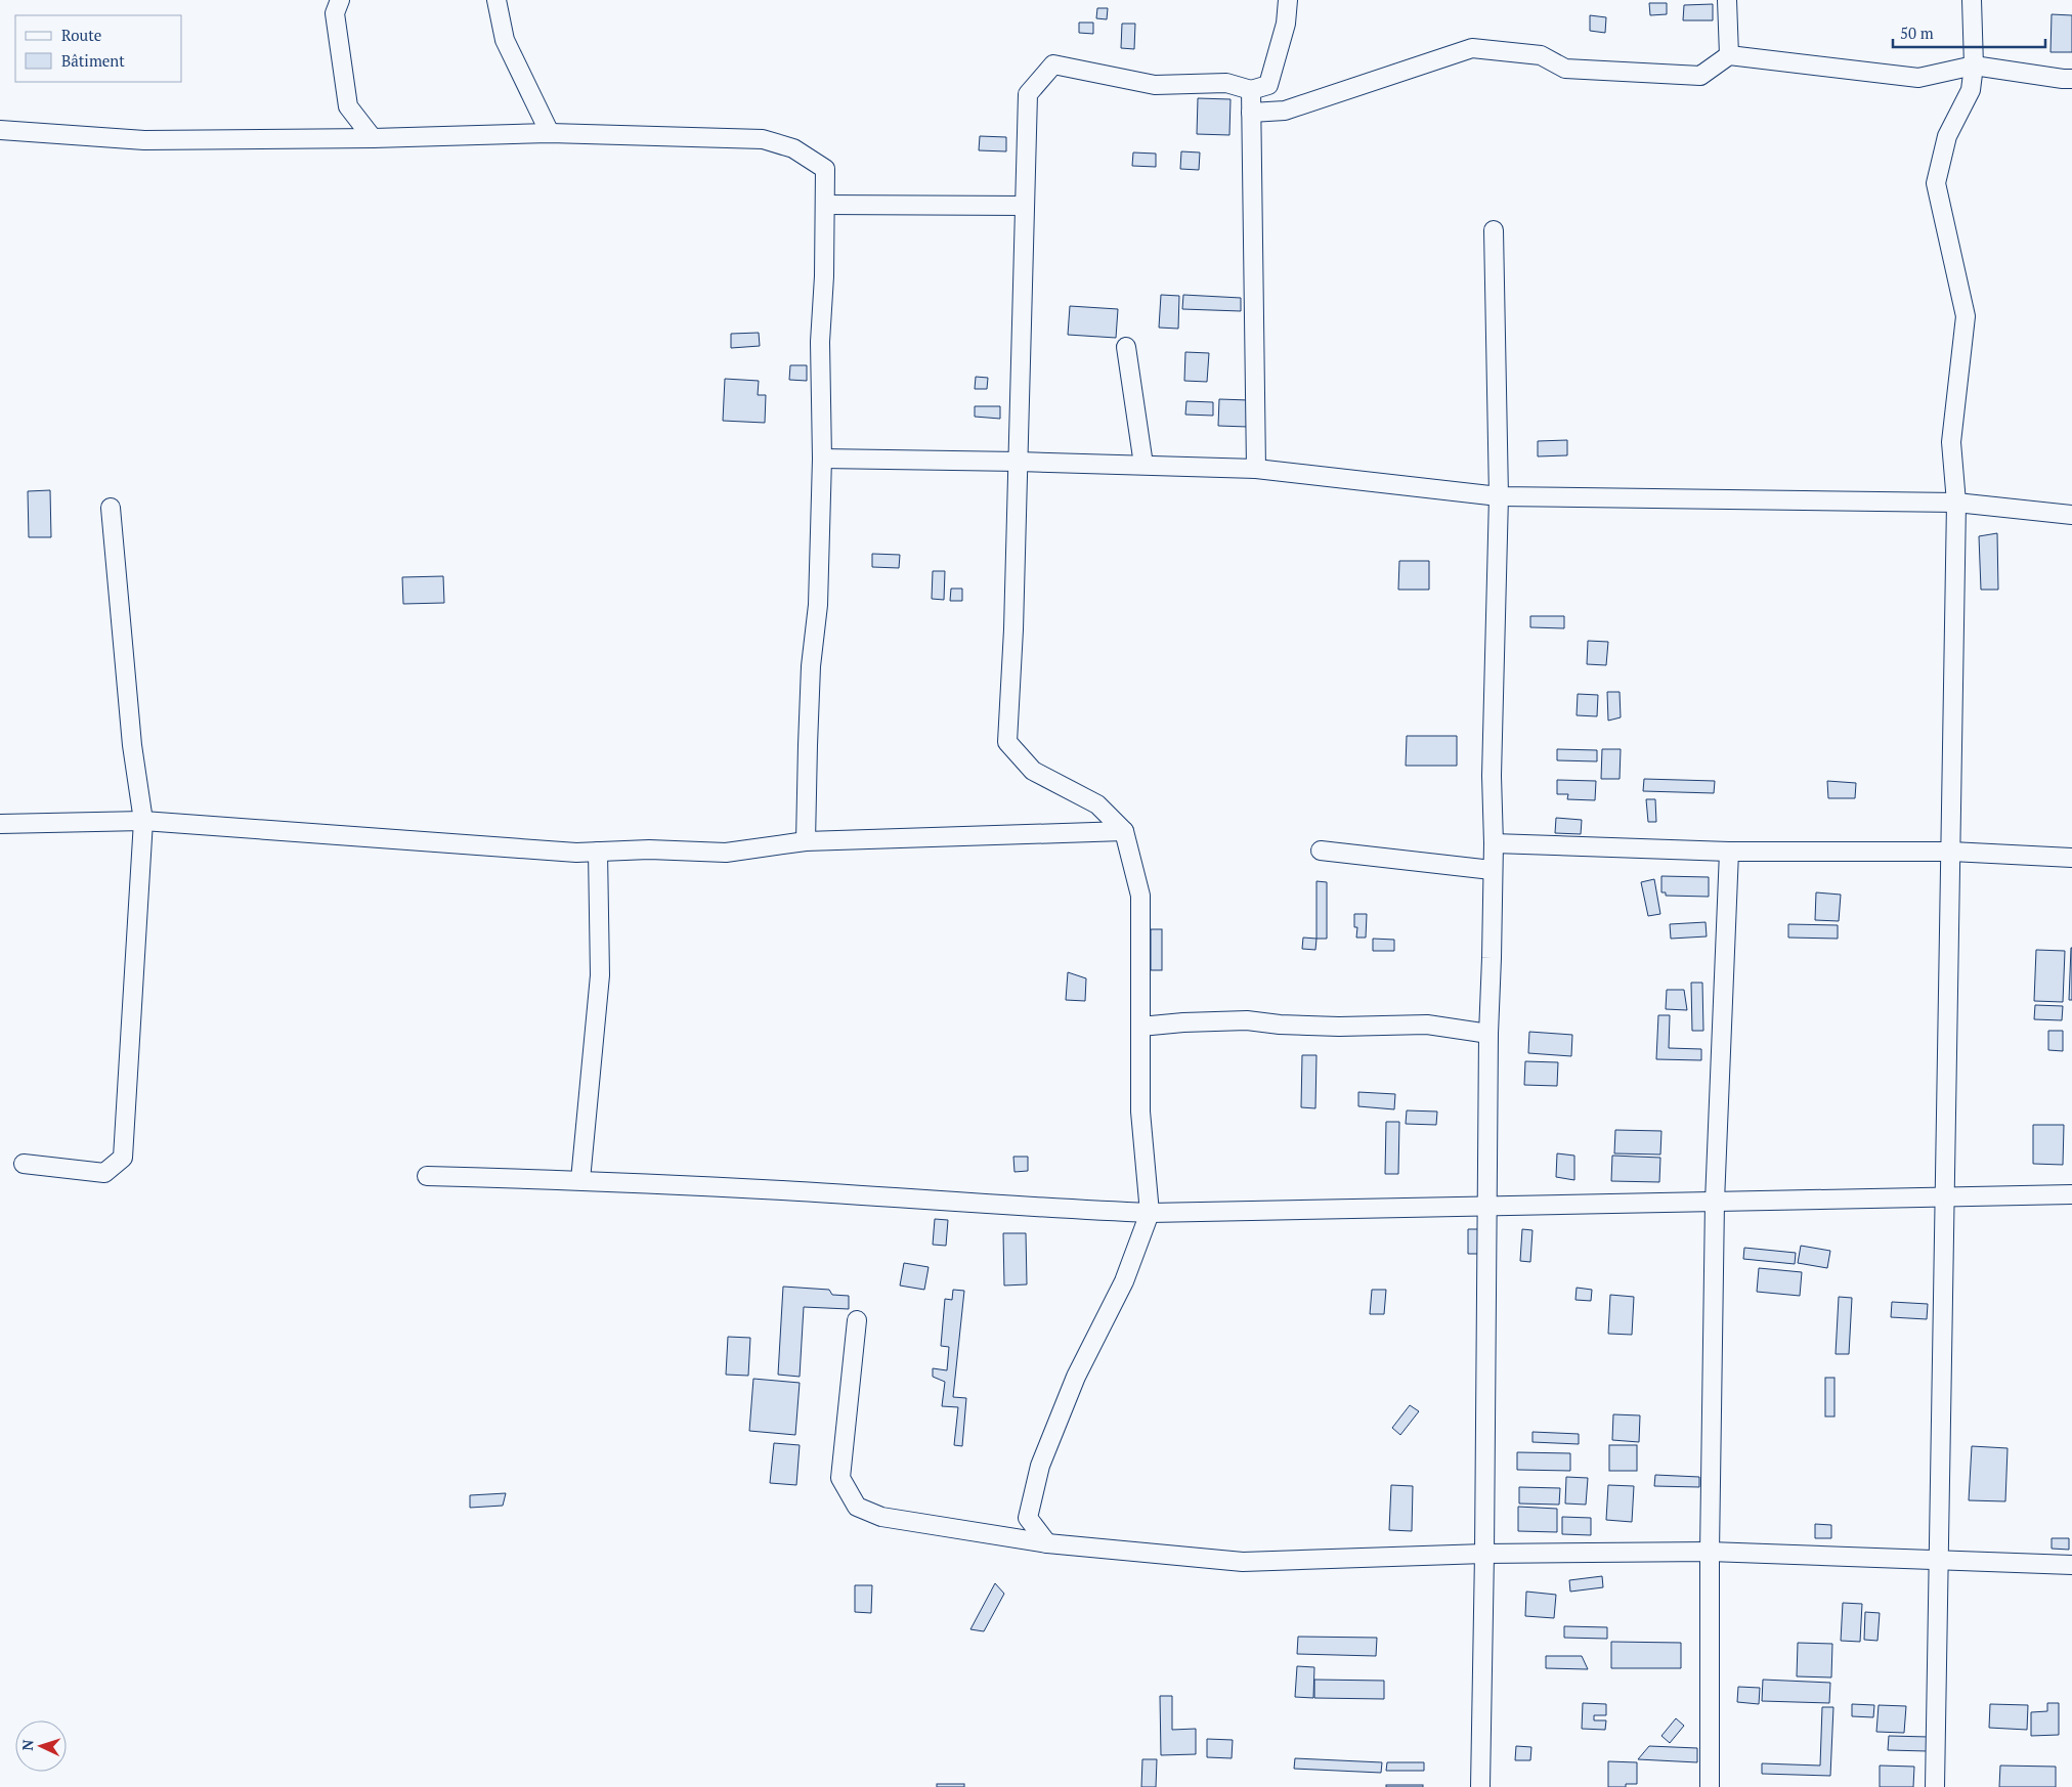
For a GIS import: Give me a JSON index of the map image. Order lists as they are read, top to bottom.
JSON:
{
  "legend": ["Route", "Bâtiment"],
  "scale_bar": "50 m",
  "north": "left"
}
